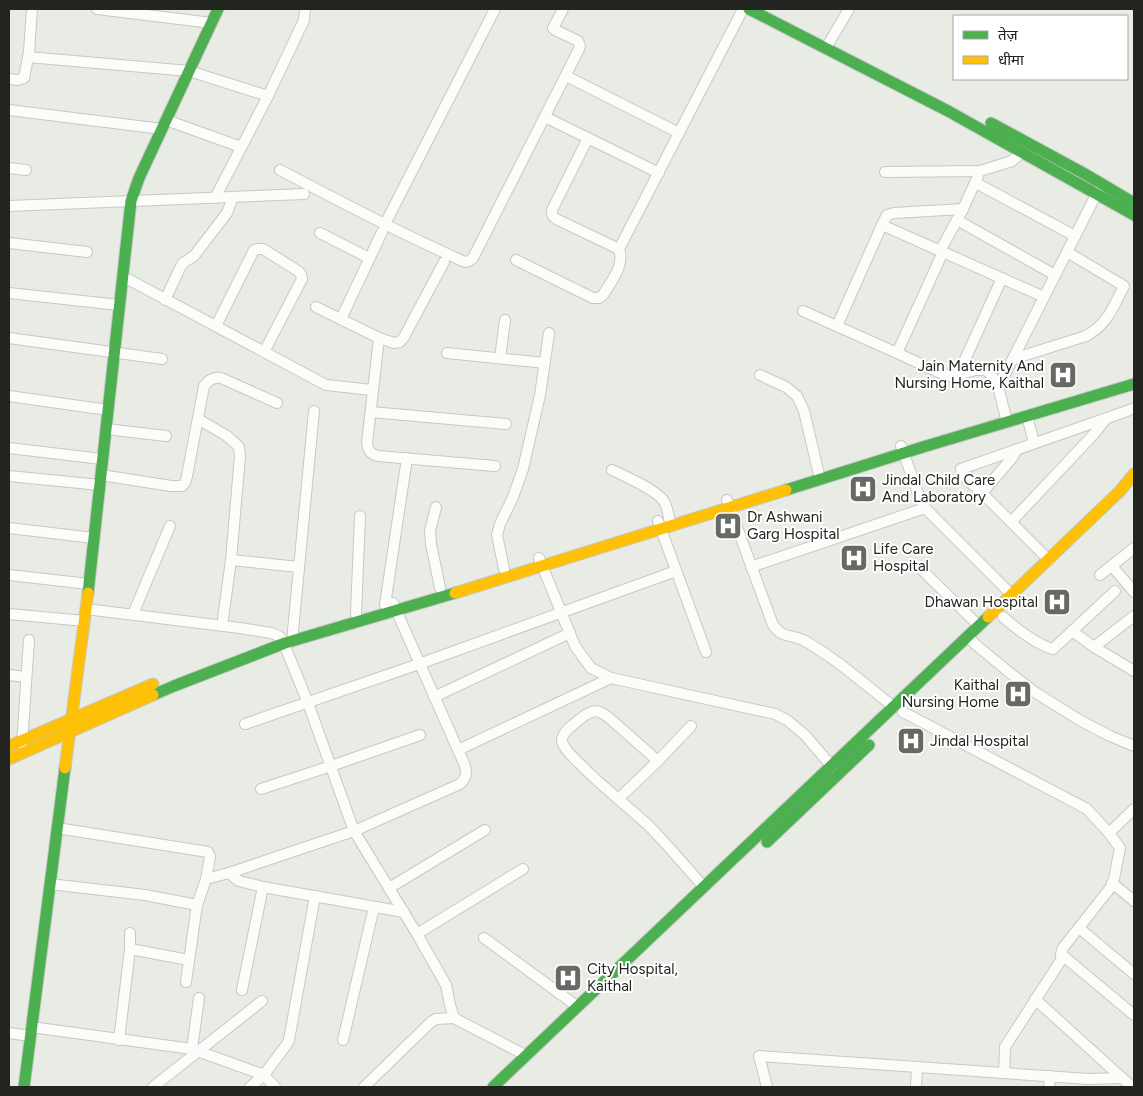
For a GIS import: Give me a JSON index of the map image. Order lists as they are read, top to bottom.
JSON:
{
  "places": {
    "hospital": [
      "Jain Maternity And Nursing Home, Kaithal",
      "Jindal Child Care And Laboratory",
      "Dr Ashwani Garg Hospital",
      "Life Care Hospital",
      "Dhawan Hospital",
      "Kaithal Nursing Home",
      "Jindal Hospital",
      "City Hospital, Kaithal"
    ]
  },
  "legend": ["तेज़", "धीमा"]
}
